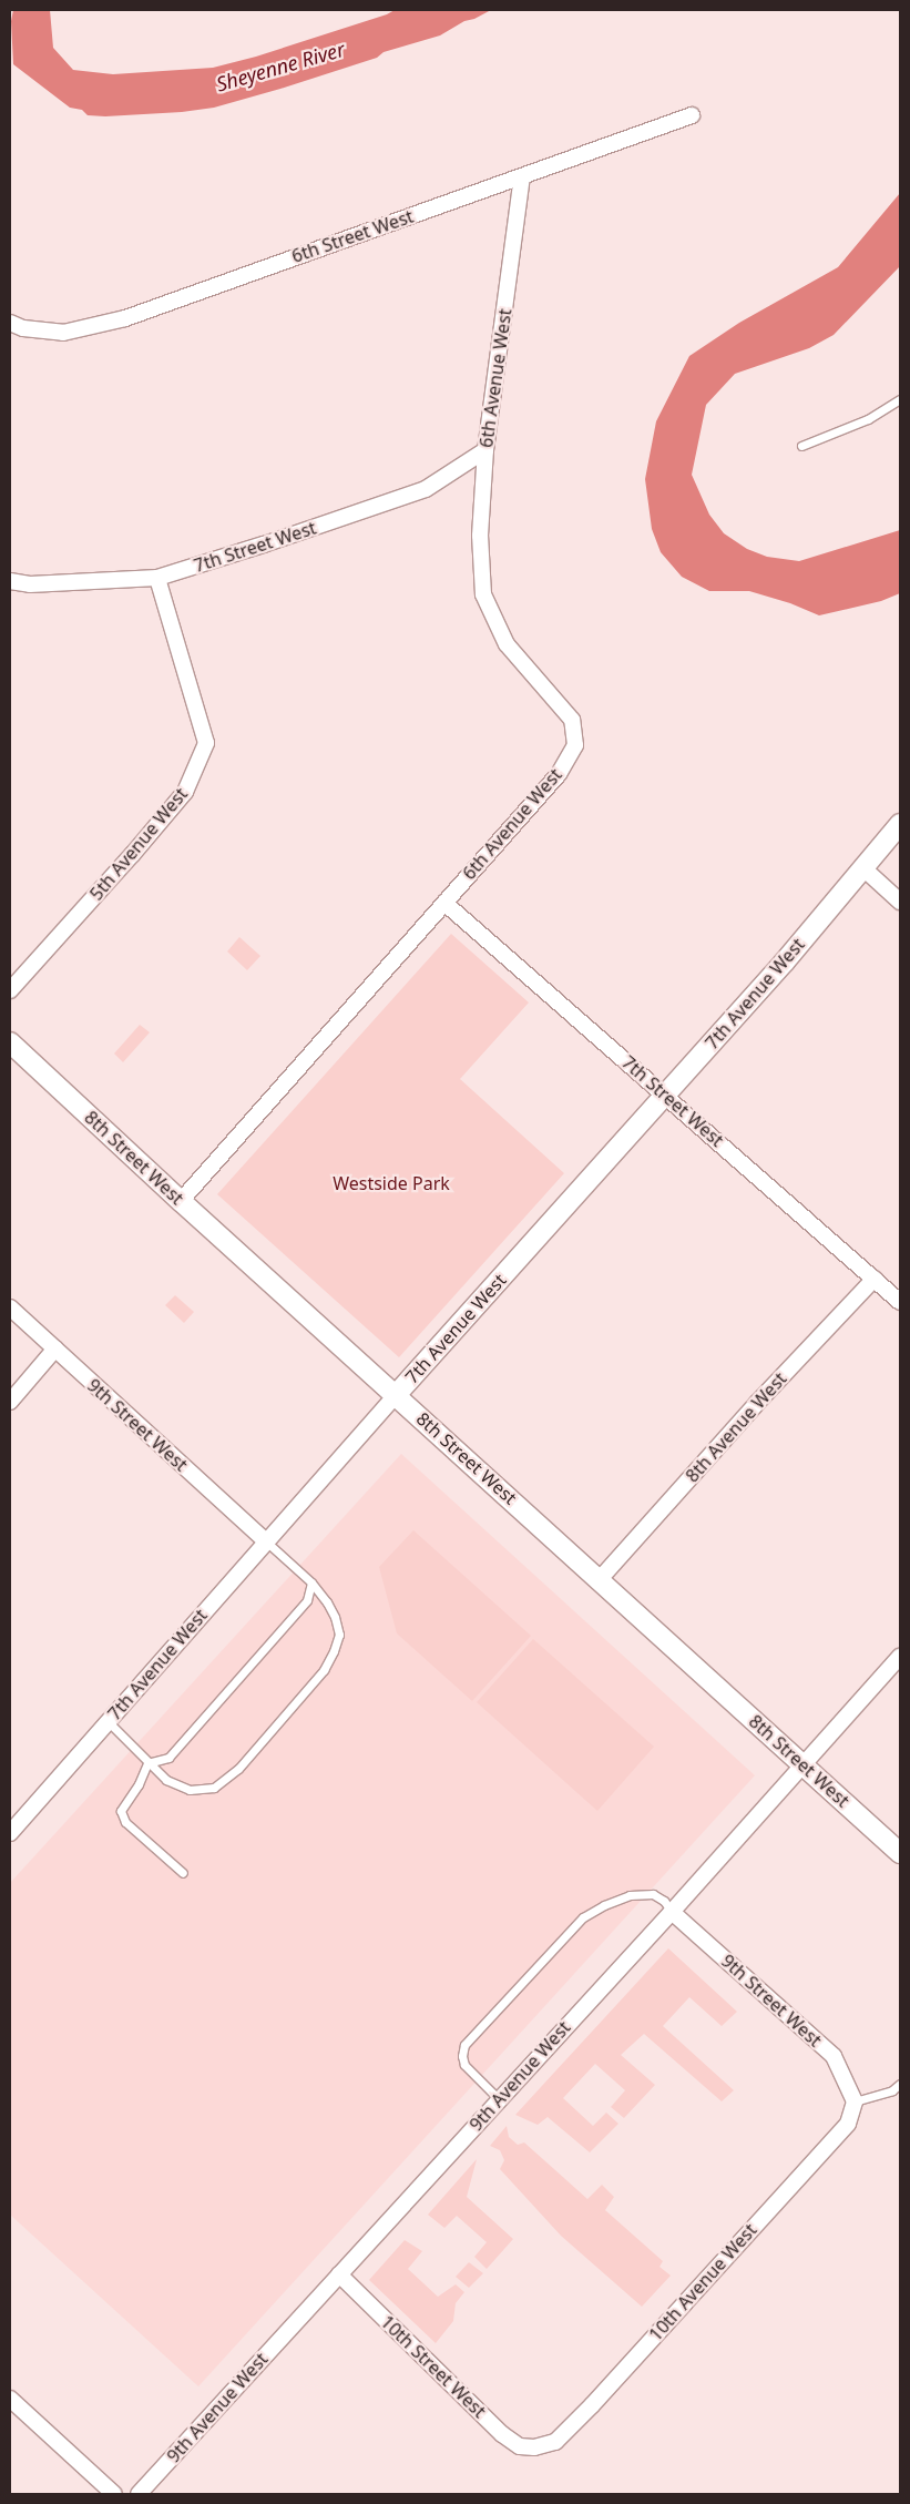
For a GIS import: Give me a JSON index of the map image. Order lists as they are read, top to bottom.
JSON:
{
  "streets": {
    "street": [
      "6th Street West",
      "6th Avenue West",
      "7th Street West",
      "5th Avenue West",
      "7th Avenue West",
      "8th Street West",
      "9th Street West",
      "8th Avenue West",
      "9th Avenue West",
      "10th Avenue West",
      "10th Street West"
    ]
  },
  "crossings": [
    ["6th Street West", "6th Avenue West"],
    ["6th Avenue West", "7th Street West"],
    ["6th Avenue West", "8th Street West"],
    ["7th Street West", "5th Avenue West"],
    ["7th Street West", "7th Avenue West"],
    ["7th Street West", "8th Avenue West"],
    ["7th Avenue West", "8th Street West"],
    ["7th Avenue West", "9th Street West"],
    ["8th Street West", "8th Avenue West"],
    ["8th Street West", "9th Avenue West"],
    ["9th Street West", "9th Avenue West"],
    ["9th Street West", "10th Avenue West"],
    ["9th Avenue West", "10th Street West"],
    ["10th Avenue West", "10th Street West"]
  ],
  "water": ["Sheyenne River"],
  "parks": ["Westside Park"]
}
